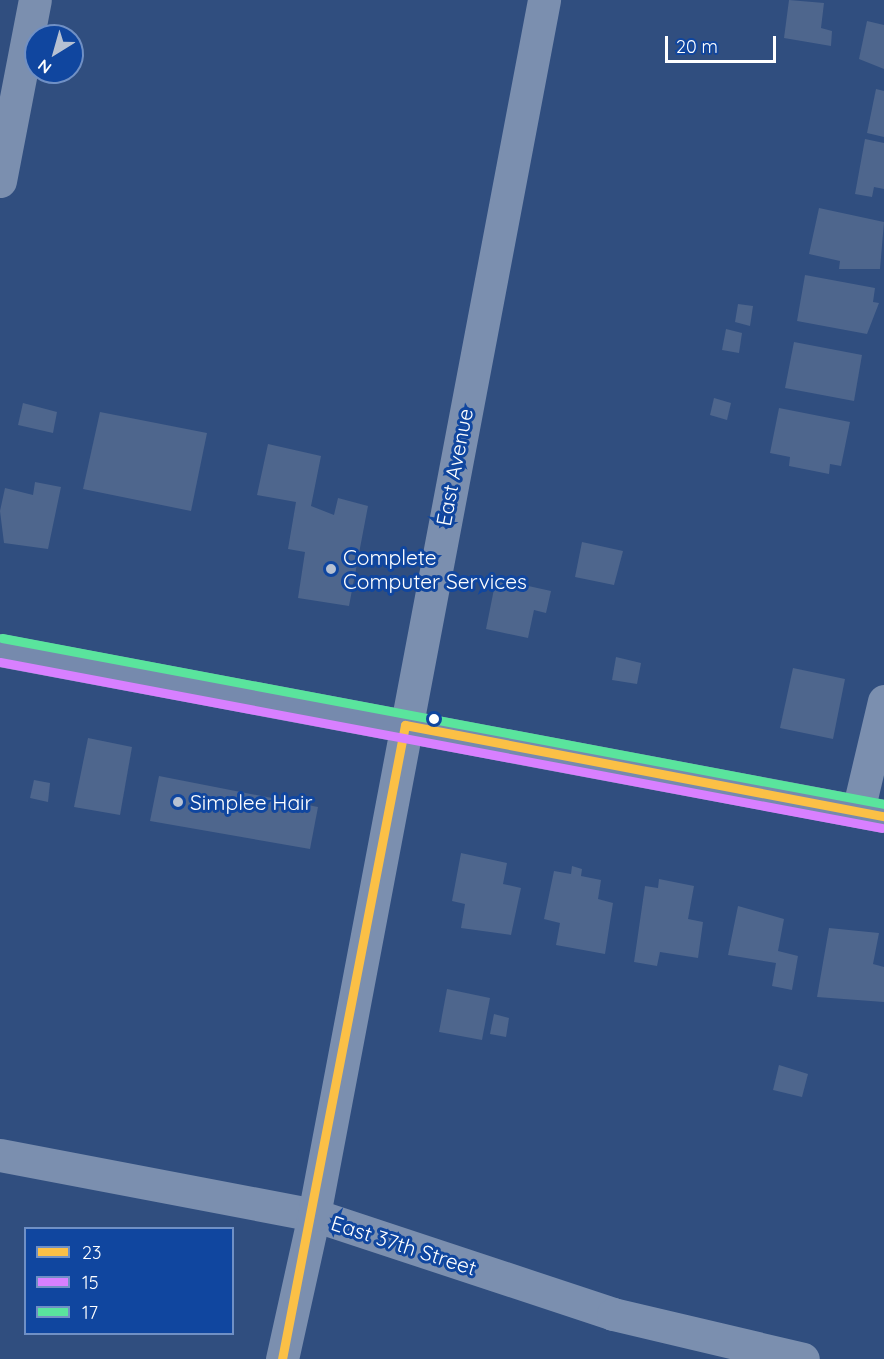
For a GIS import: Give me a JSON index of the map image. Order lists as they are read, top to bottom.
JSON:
{
  "streets": {
    "street": ["East Avenue", "East 37th Street"]
  },
  "crossings": [
    ["East Avenue", "East 37th Street"]
  ],
  "places": ["Complete Computer Services", "Simplee Hair"],
  "lines": ["transit line 17", "transit line 15", "transit line 23"],
  "legend": ["23", "15", "17"],
  "scale_bar": "20 m",
  "north": "bottom left"
}
